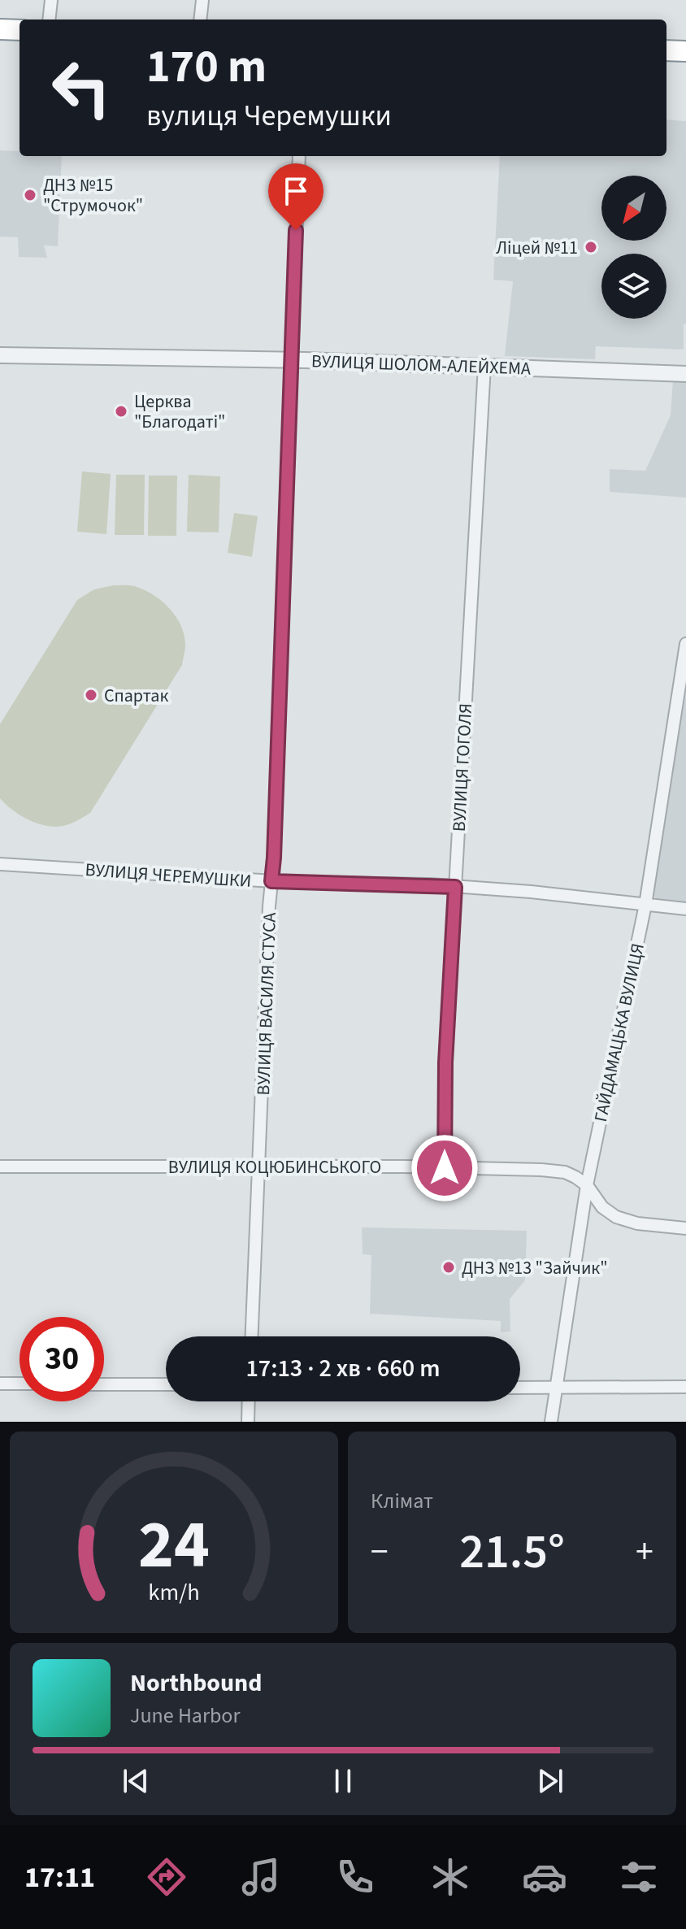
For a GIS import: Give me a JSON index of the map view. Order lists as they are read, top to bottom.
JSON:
{
  "streets": {
    "street": [
      "ВУЛИЦЯ ШОЛОМ-АЛЕЙХЕМА",
      "ВУЛИЦЯ ГОГОЛЯ",
      "ВУЛИЦЯ ЧЕРЕМУШКИ",
      "ВУЛИЦЯ ВАСИЛЯ СТУСА",
      "ГАЙДАМАЦЬКА ВУЛИЦЯ",
      "ВУЛИЦЯ КОЦЮБИНСЬКОГО"
    ]
  },
  "crossings": [
    ["ВУЛИЦЯ ШОЛОМ-АЛЕЙХЕМА", "ВУЛИЦЯ ГОГОЛЯ"],
    ["ВУЛИЦЯ ШОЛОМ-АЛЕЙХЕМА", "ВУЛИЦЯ ВАСИЛЯ СТУСА"],
    ["ВУЛИЦЯ ГОГОЛЯ", "ВУЛИЦЯ ЧЕРЕМУШКИ"],
    ["ВУЛИЦЯ ГОГОЛЯ", "ВУЛИЦЯ КОЦЮБИНСЬКОГО"],
    ["ВУЛИЦЯ ЧЕРЕМУШКИ", "ВУЛИЦЯ ВАСИЛЯ СТУСА"],
    ["ВУЛИЦЯ ЧЕРЕМУШКИ", "ГАЙДАМАЦЬКА ВУЛИЦЯ"],
    ["ВУЛИЦЯ ВАСИЛЯ СТУСА", "ВУЛИЦЯ КОЦЮБИНСЬКОГО"],
    ["ГАЙДАМАЦЬКА ВУЛИЦЯ", "ВУЛИЦЯ КОЦЮБИНСЬКОГО"]
  ],
  "places": [
    "ДНЗ №15 \"Струмочок\"",
    "Ліцей №11",
    "Церква \"Благодаті\"",
    "Спартак",
    "ДНЗ №13 \"Зайчик\""
  ],
  "north": "bottom left",
  "page": {
    "turn": ["170 m", "вулиця Черемушки"],
    "limit": "30",
    "trip": "17:13 · 2 хв · 660 m",
    "tile": "Клімат",
    "heat": ["−", "21.5°", "+"],
    "song": ["Northbound", "June Harbor"],
    "tabs": "17:11",
    "gauge": ["24", "km/h"]
  }
}
